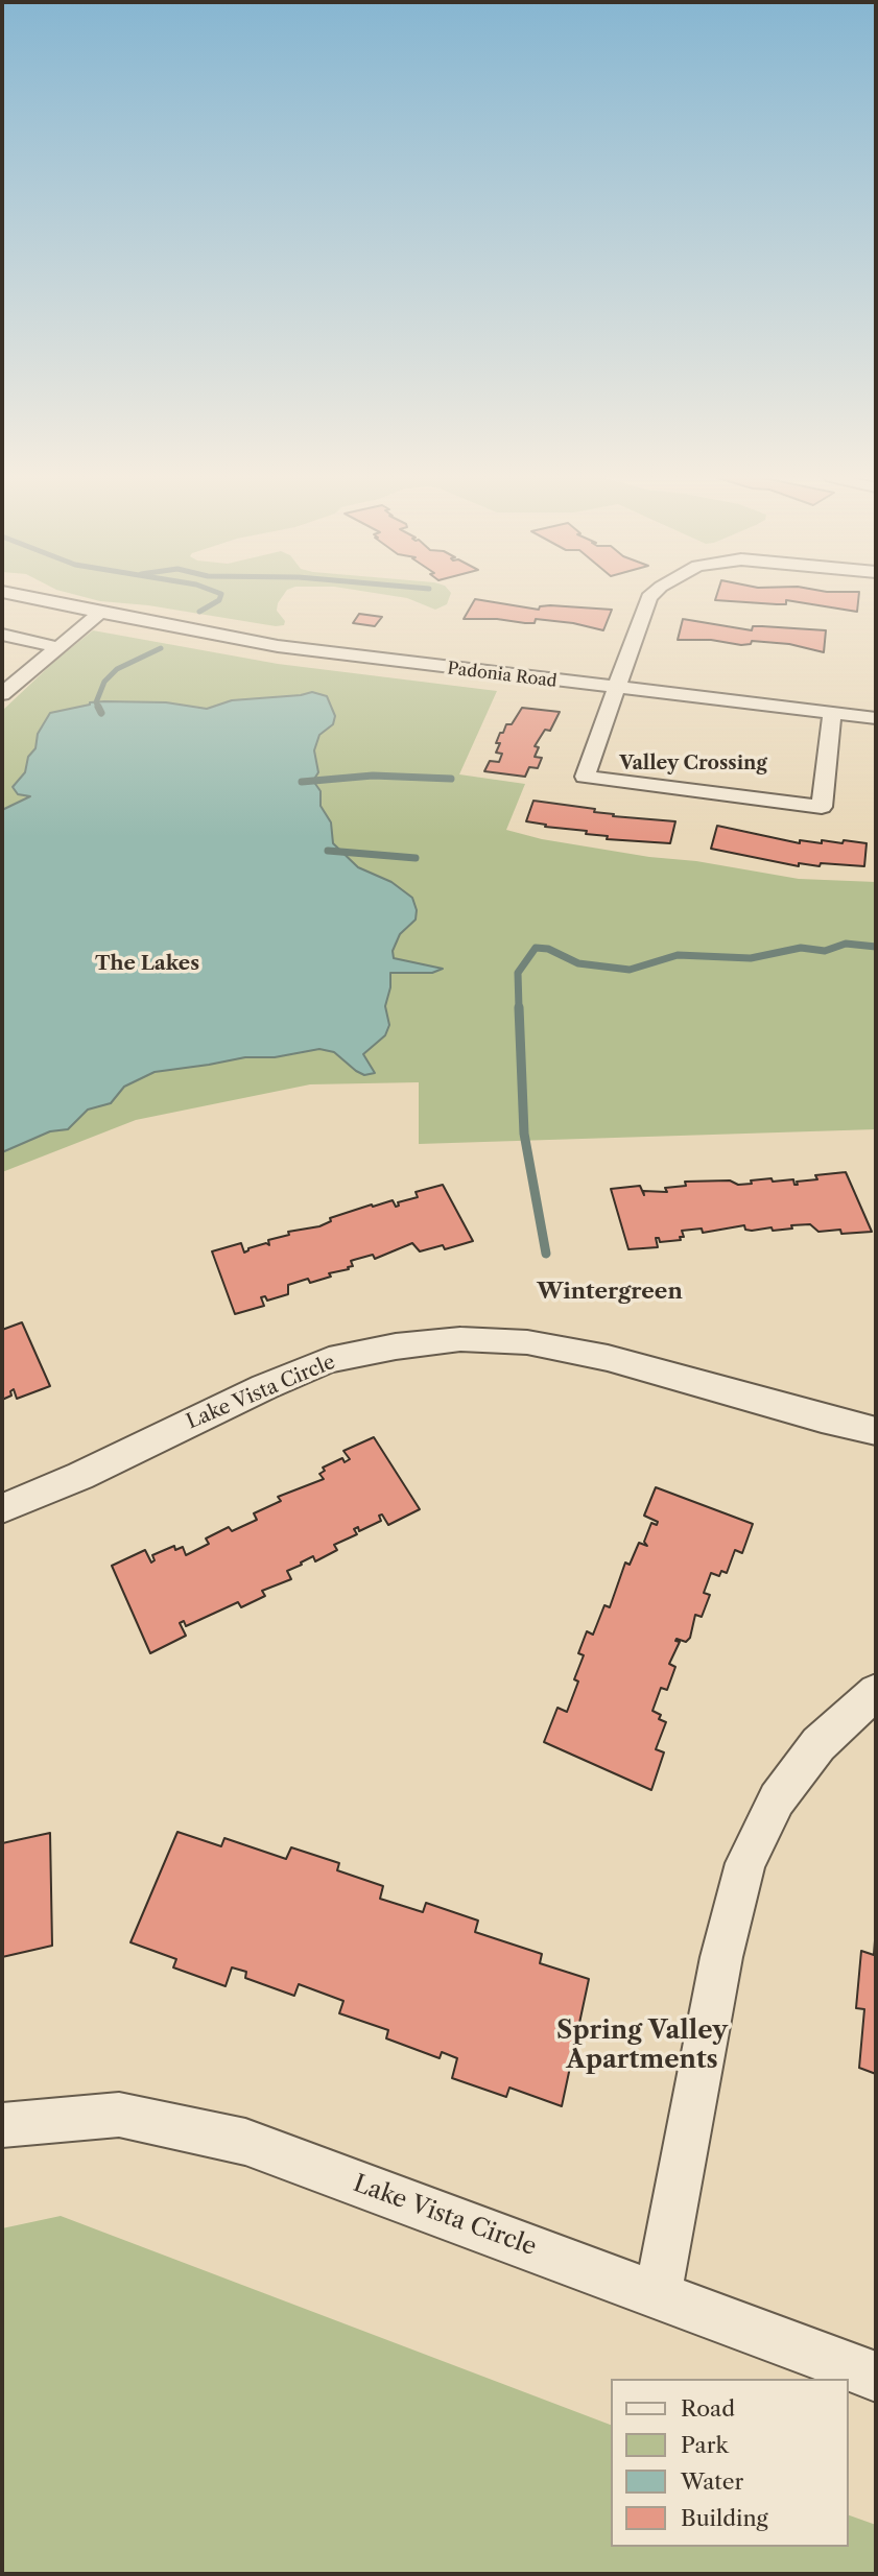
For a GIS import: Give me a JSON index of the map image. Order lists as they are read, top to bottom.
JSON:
{
  "streets": {
    "street": ["Padonia Road", "Lake Vista Circle"]
  },
  "districts": [
    "Valley Crossing",
    "The Lakes",
    "Wintergreen",
    "Spring Valley Apartments"
  ],
  "legend": [
    "Road",
    "Park",
    "Water",
    "Building"
  ]
}
